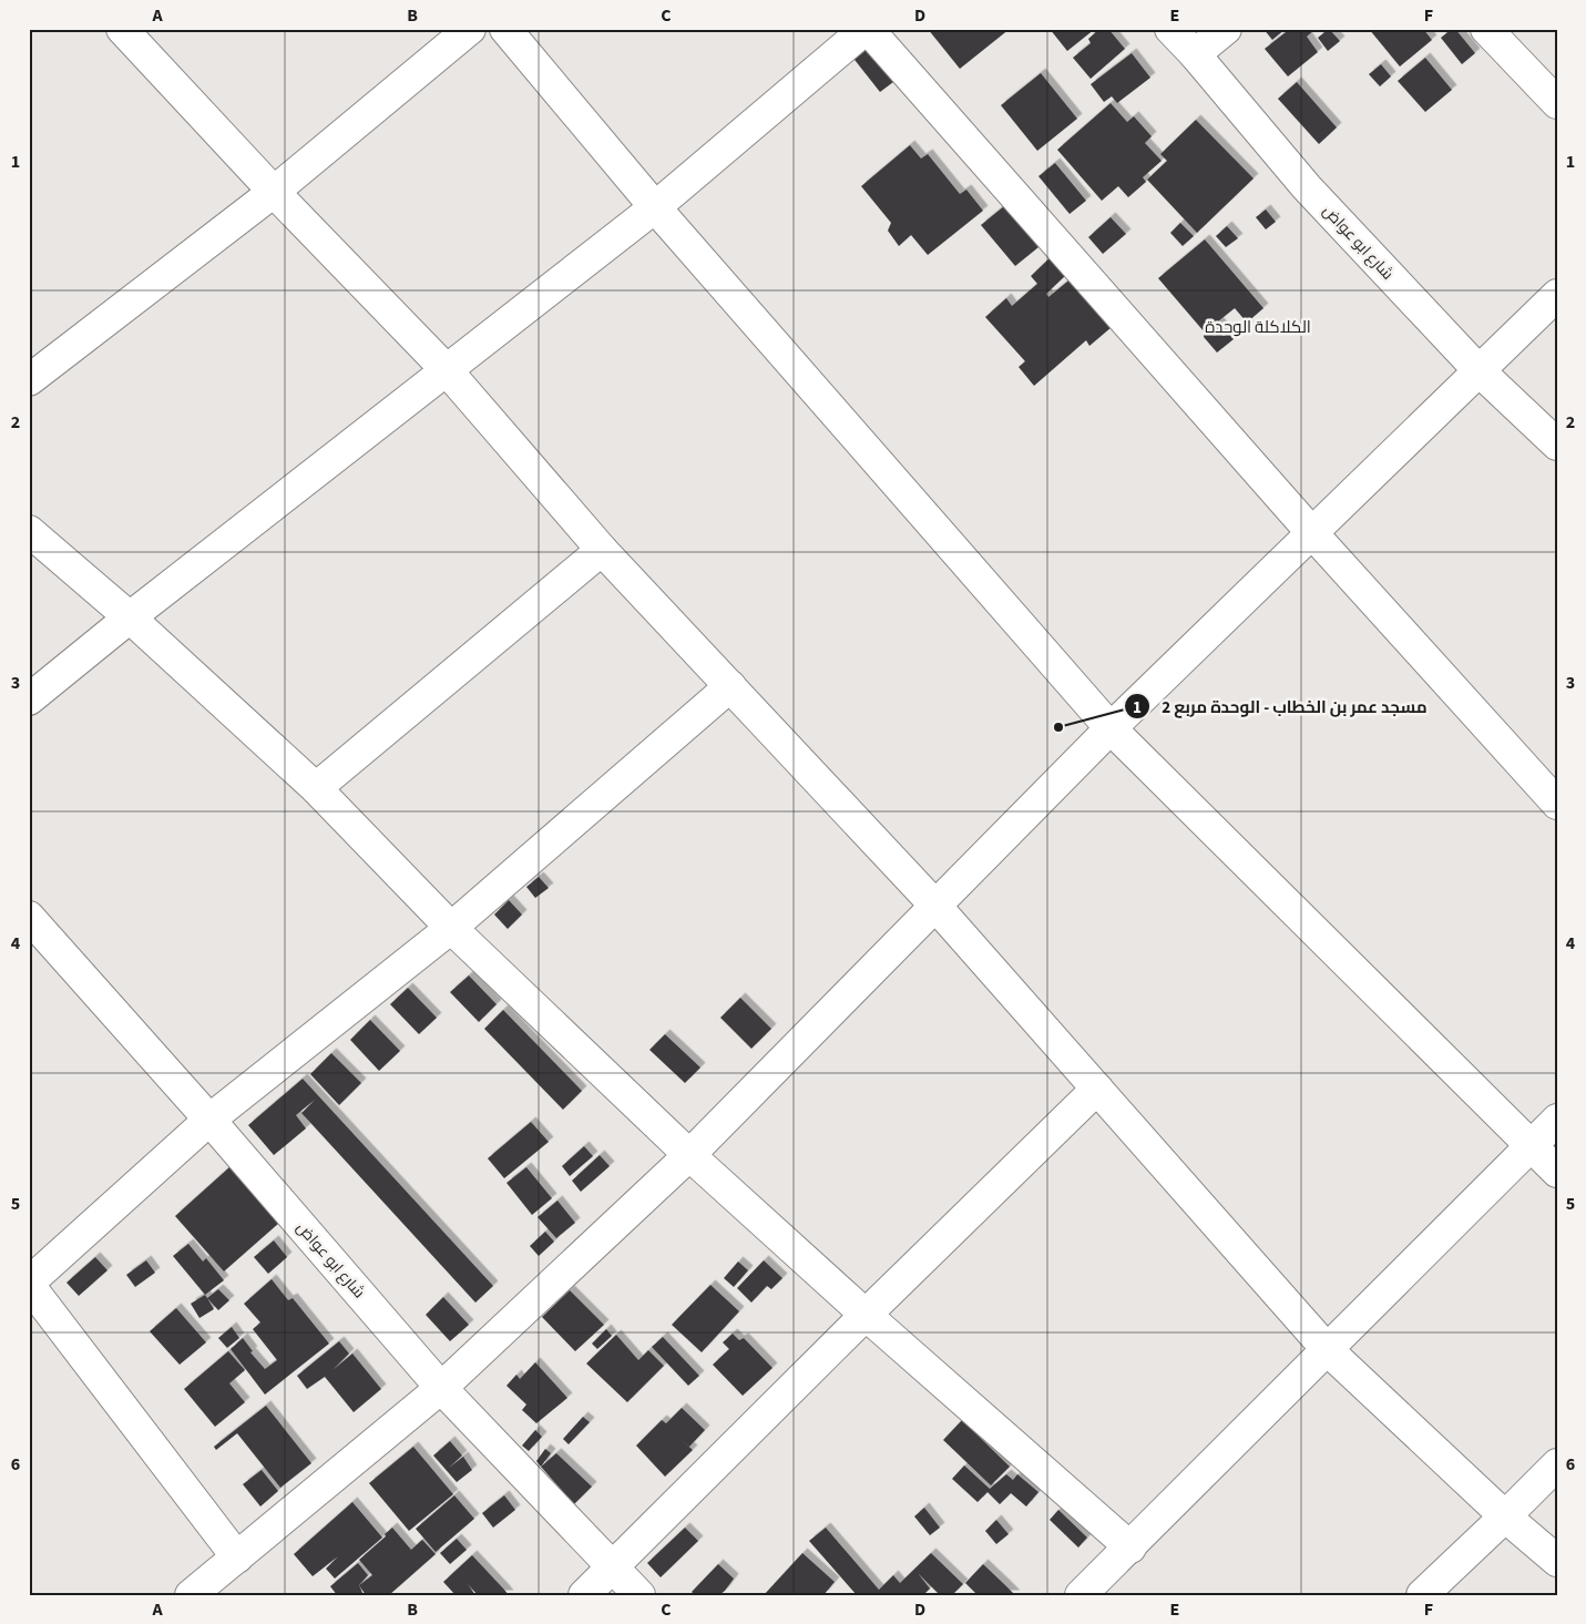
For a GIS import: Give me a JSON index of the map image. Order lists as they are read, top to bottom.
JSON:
{
  "streets": {
    "street": ["شارع ابو عواض"]
  },
  "districts": ["الكلاكلة الوحدة"],
  "places": ["مسجد عمر بن الخطاب - الوحدة مربع 2"],
  "grid": {
    "columns": [
      "A",
      "B",
      "C",
      "D",
      "E",
      "F"
    ],
    "rows": [
      "1",
      "2",
      "3",
      "4",
      "5",
      "6"
    ]
  }
}
